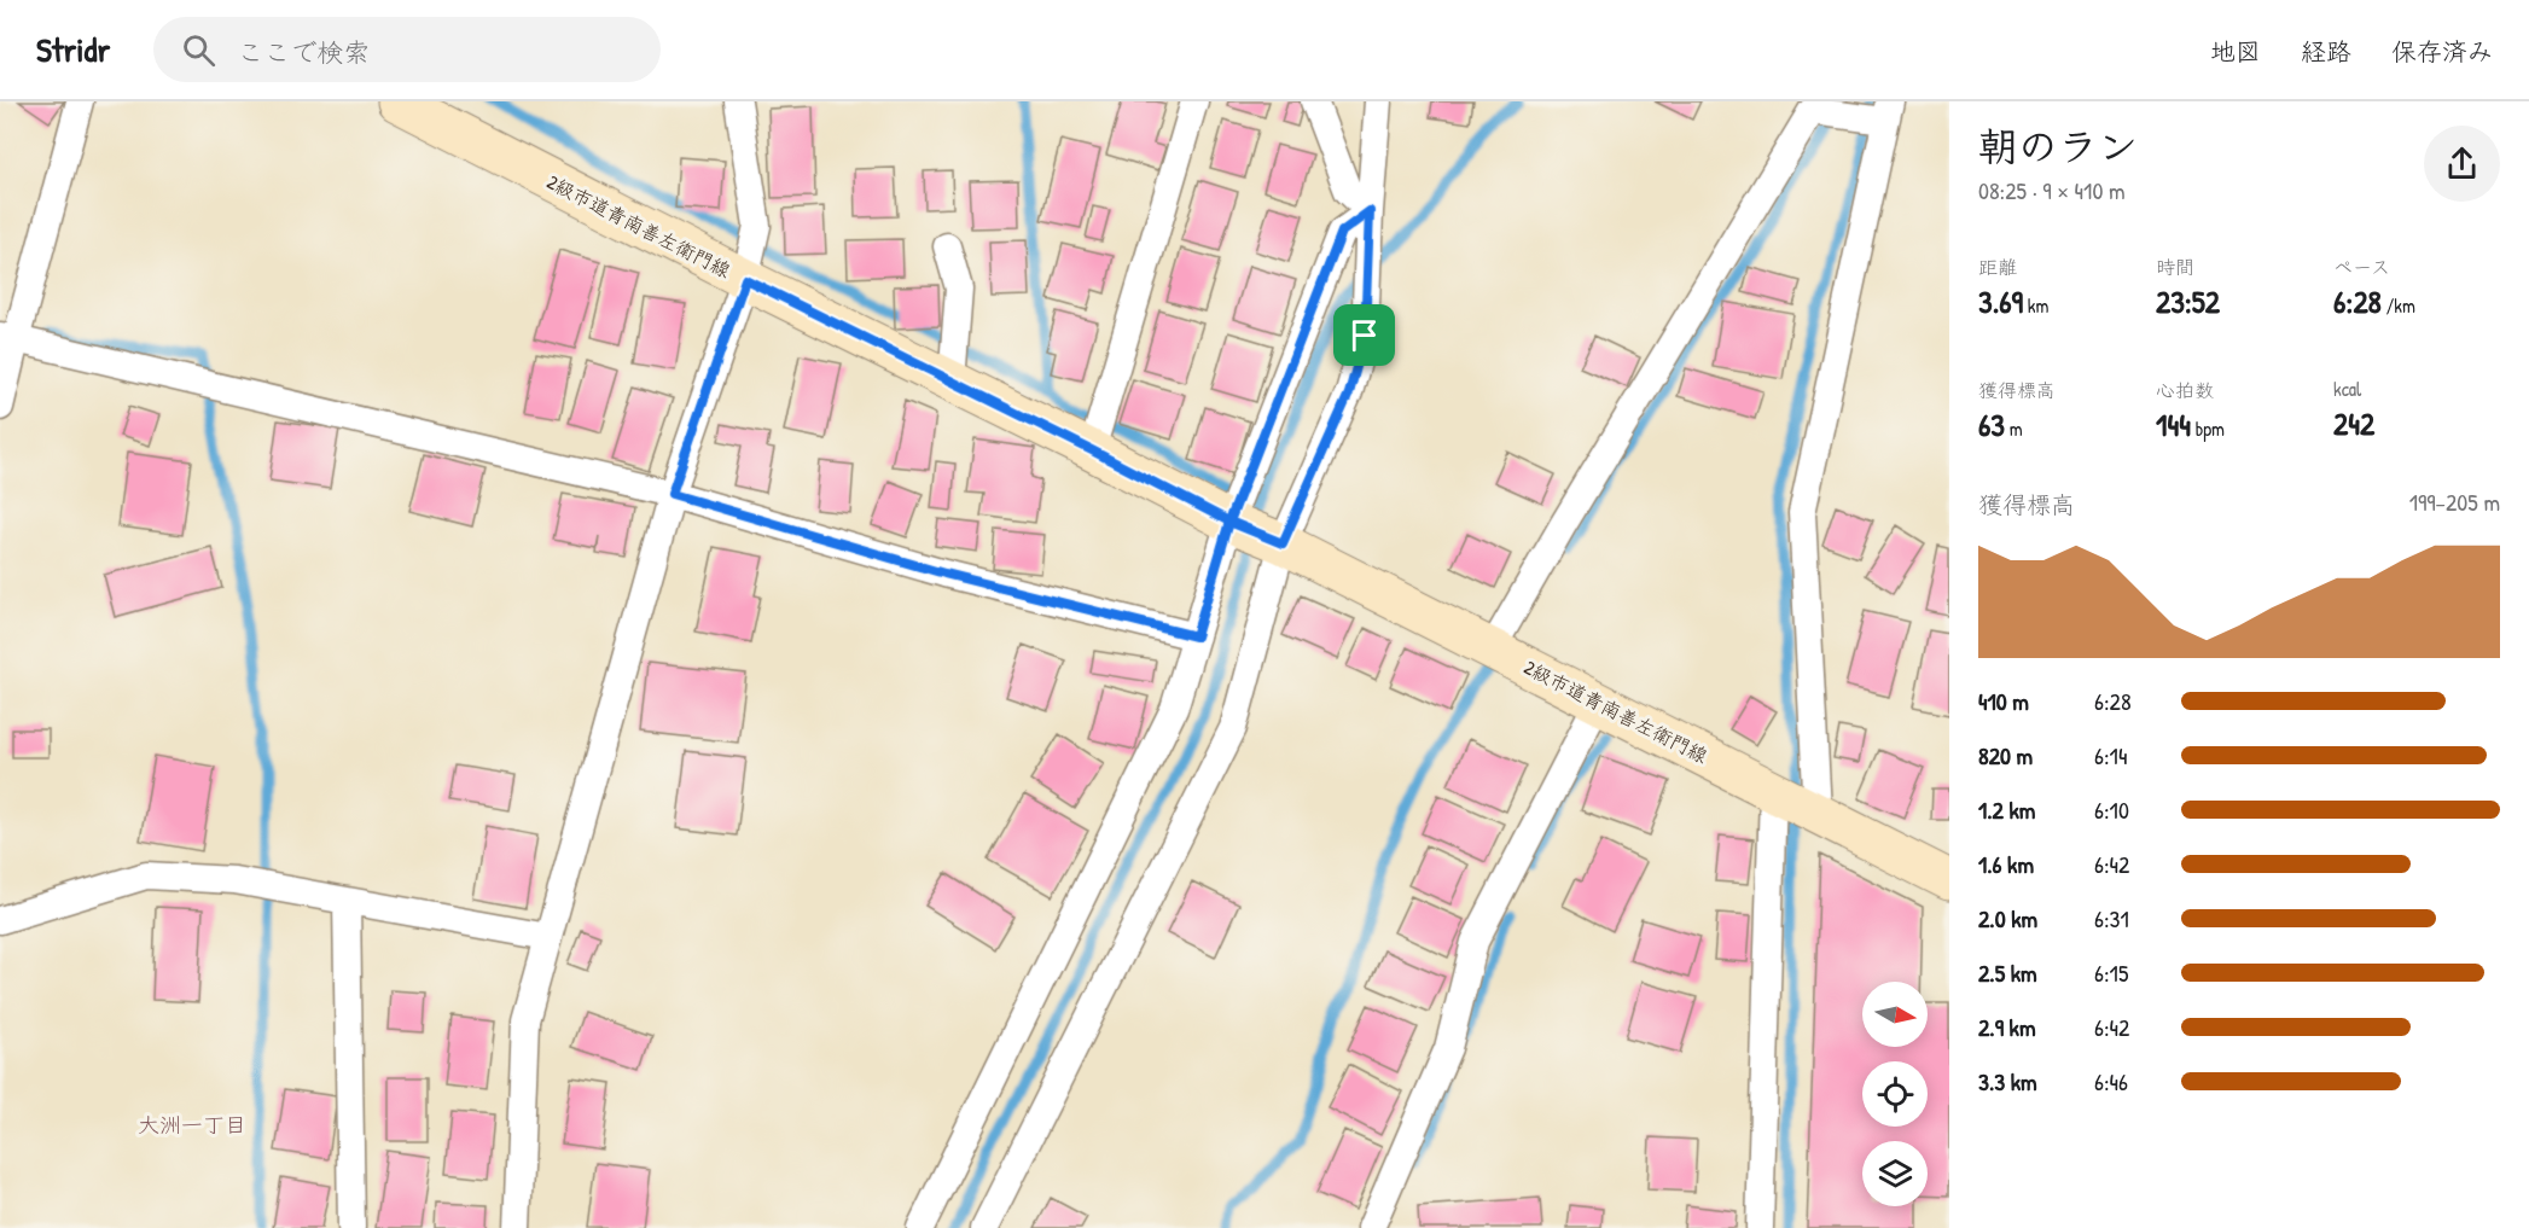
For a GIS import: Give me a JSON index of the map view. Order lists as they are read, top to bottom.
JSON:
{
  "streets": {
    "street": ["2級市道青南善左衛門線"]
  },
  "districts": ["大洲一丁目"],
  "north": "right",
  "page": {
    "header": "Stridr",
    "search": "ここで検索",
    "nav": ["地図", "経路", "保存済み"],
    "heading": ["朝のラン", "08:25 · 9 × 410 m"],
    "stats": [
      ["距離", "3.69 km"],
      ["時間", "23:52"],
      ["ペース", "6:28 /km"],
      ["獲得標高", "63 m"],
      ["心拍数", "144 bpm"],
      ["kcal", "242"]
    ],
    "chart": ["獲得標高", "199–205 m"],
    "list": [
      {
        "name": "410 m",
        "note": "6:28"
      },
      {
        "name": "820 m",
        "note": "6:14"
      },
      {
        "name": "1.2 km",
        "note": "6:10"
      },
      {
        "name": "1.6 km",
        "note": "6:42"
      },
      {
        "name": "2.0 km",
        "note": "6:31"
      },
      {
        "name": "2.5 km",
        "note": "6:15"
      },
      {
        "name": "2.9 km",
        "note": "6:42"
      },
      {
        "name": "3.3 km",
        "note": "6:46"
      }
    ]
  }
}
